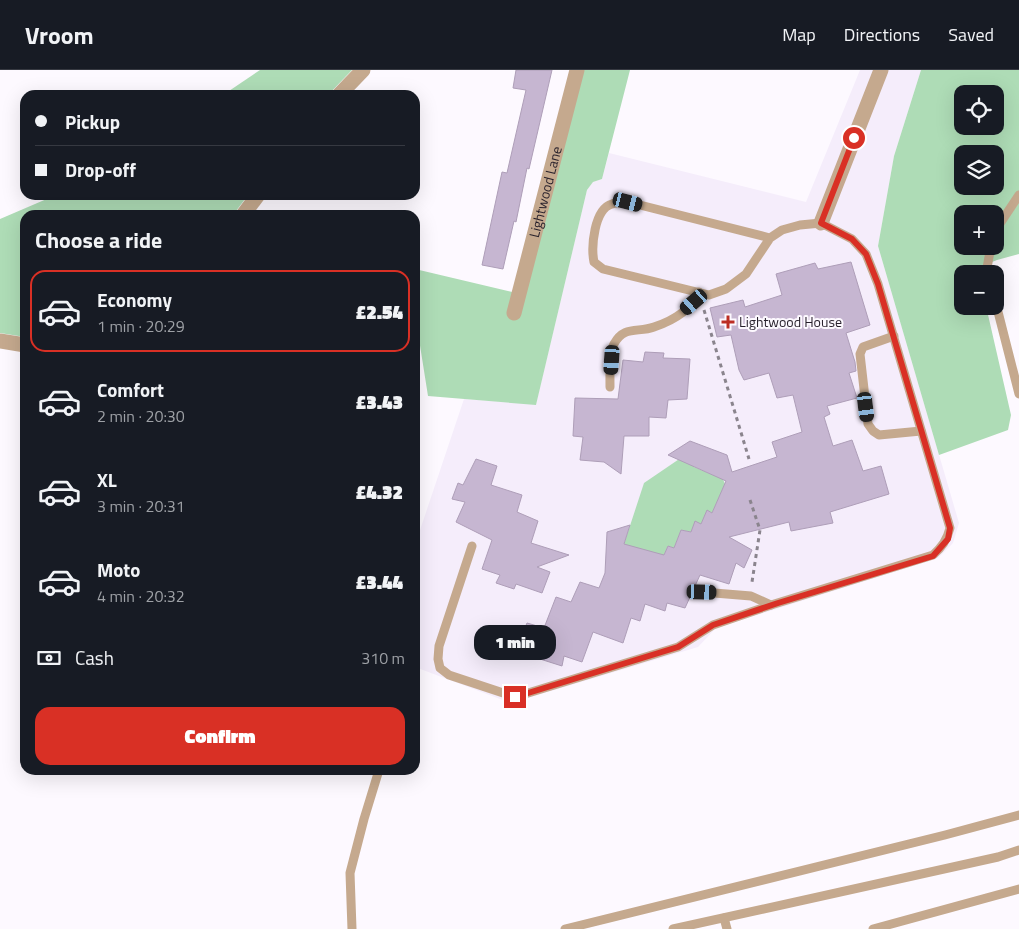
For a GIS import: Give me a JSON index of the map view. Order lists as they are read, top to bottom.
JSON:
{
  "streets": {
    "street": ["Lightwood Lane"]
  },
  "places": {
    "health": ["Lightwood House"]
  },
  "page": {
    "header": "Vroom",
    "nav": ["Map", "Directions", "Saved"],
    "map_buttons": ["+", "−"],
    "banner": ["Pickup", "Drop-off"],
    "heading": "Choose a ride",
    "list": [
      {
        "name": "Economy",
        "note": "1 min · 20:29",
        "value": "£2.54"
      },
      {
        "name": "Comfort",
        "note": "2 min · 20:30",
        "value": "£3.43"
      },
      {
        "name": "XL",
        "note": "3 min · 20:31",
        "value": "£4.32"
      },
      {
        "name": "Moto",
        "note": "4 min · 20:32",
        "value": "£3.44"
      }
    ],
    "bubble": "1 min",
    "pay": ["Cash", "310 m"],
    "buttons": "Confirm"
  }
}
